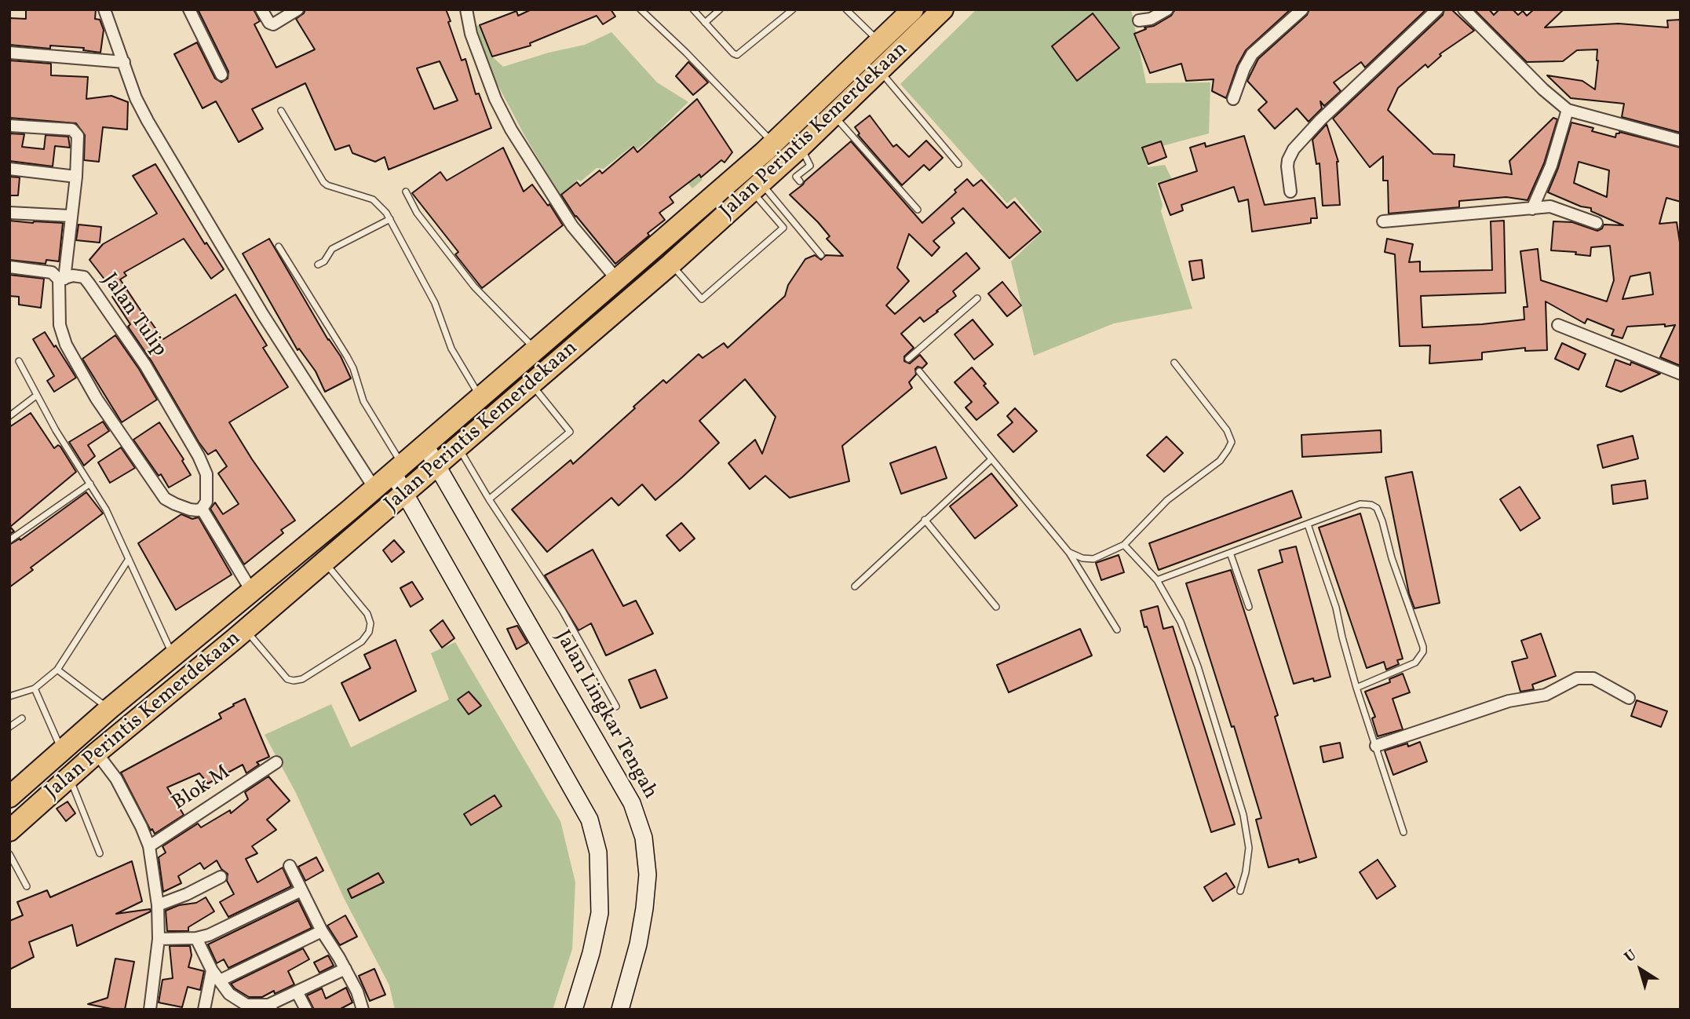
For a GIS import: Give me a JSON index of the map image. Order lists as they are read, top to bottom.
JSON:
{
  "streets": {
    "highway": ["Jalan Perintis Kemerdekaan"],
    "main road": ["Jalan Lingkar Tengah"],
    "street": ["Jalan Tulip", "Blok M"]
  },
  "crossings": [
    ["Jalan Perintis Kemerdekaan", "Jalan Lingkar Tengah"]
  ],
  "north": "top left"
}
